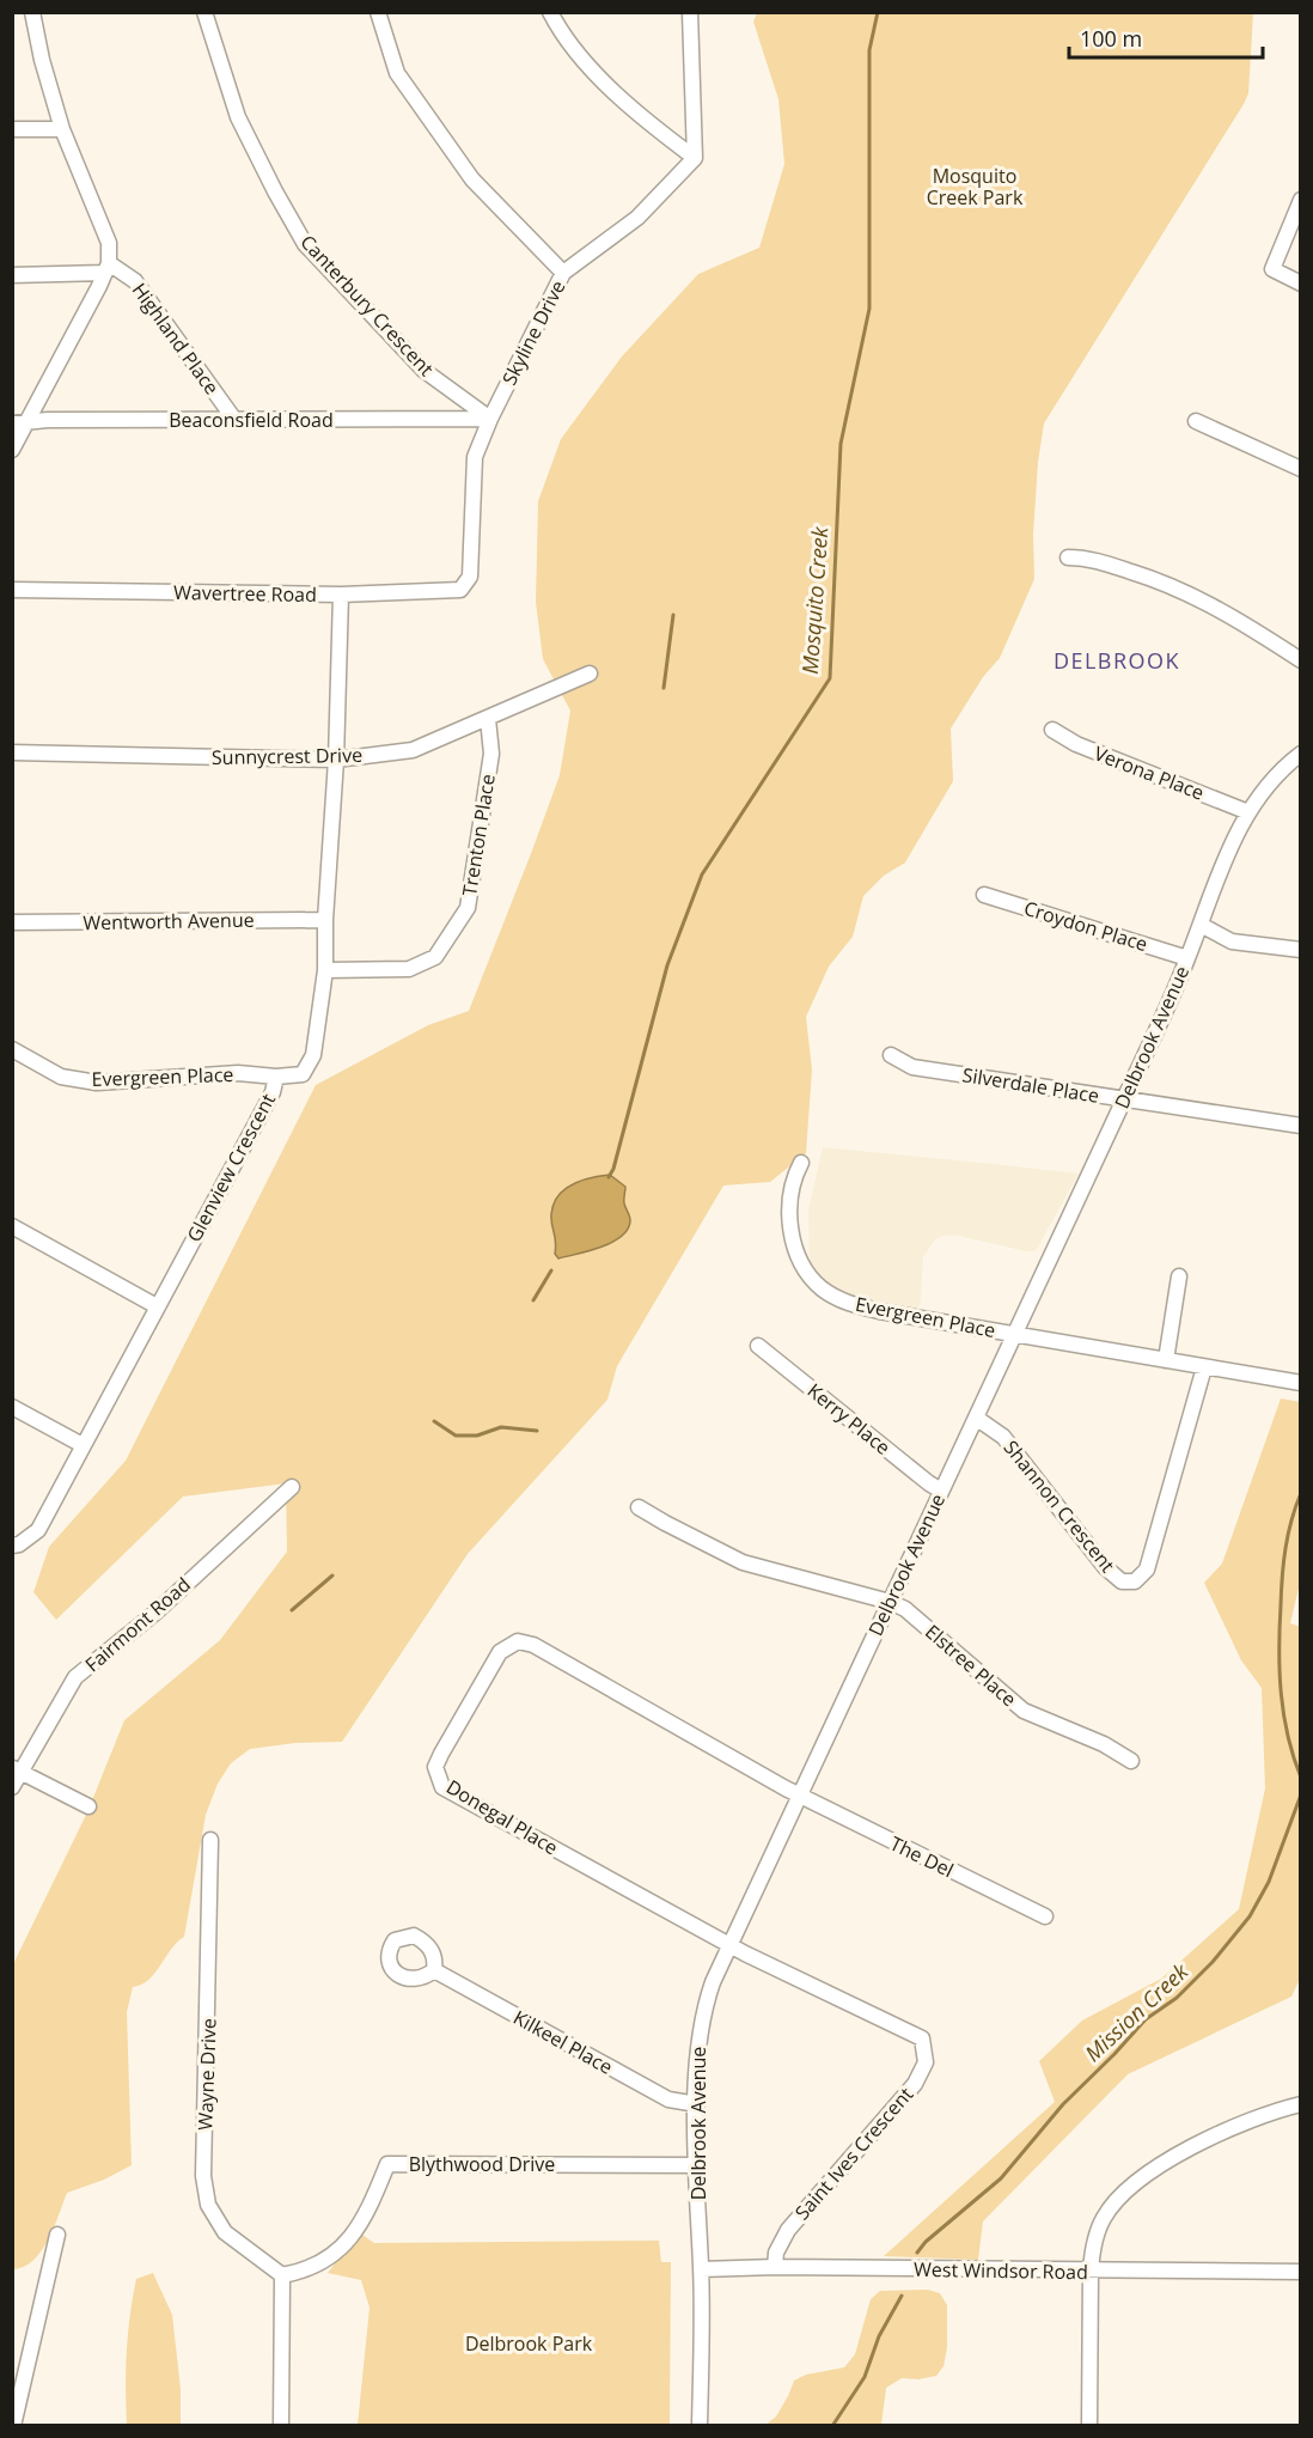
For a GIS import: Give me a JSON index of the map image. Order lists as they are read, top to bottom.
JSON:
{
  "streets": {
    "street": [
      "Canterbury Crescent",
      "Skyline Drive",
      "Highland Place",
      "Beaconsfield Road",
      "Wavertree Road",
      "Sunnycrest Drive",
      "Verona Place",
      "Trenton Place",
      "Wentworth Avenue",
      "Croydon Place",
      "Delbrook Avenue",
      "Evergreen Place",
      "Silverdale Place",
      "Glenview Crescent",
      "Kerry Place",
      "Shannon Crescent",
      "Fairmont Road",
      "Elstree Place",
      "Donegal Place",
      "The Del",
      "Kilkeel Place",
      "Wayne Drive",
      "Saint Ives Crescent",
      "Blythwood Drive",
      "West Windsor Road"
    ]
  },
  "crossings": [
    ["Canterbury Crescent", "Skyline Drive"],
    ["Canterbury Crescent", "Beaconsfield Road"],
    ["Skyline Drive", "Beaconsfield Road"],
    ["Skyline Drive", "Wavertree Road"],
    ["Highland Place", "Beaconsfield Road"],
    ["Wavertree Road", "Glenview Crescent"],
    ["Sunnycrest Drive", "Trenton Place"],
    ["Sunnycrest Drive", "Glenview Crescent"],
    ["Verona Place", "Delbrook Avenue"],
    ["Trenton Place", "Glenview Crescent"],
    ["Wentworth Avenue", "Glenview Crescent"],
    ["Croydon Place", "Delbrook Avenue"],
    ["Delbrook Avenue", "Evergreen Place"],
    ["Delbrook Avenue", "Silverdale Place"],
    ["Delbrook Avenue", "Kerry Place"],
    ["Delbrook Avenue", "Shannon Crescent"],
    ["Delbrook Avenue", "Elstree Place"],
    ["Delbrook Avenue", "Donegal Place"],
    ["Delbrook Avenue", "The Del"],
    ["Delbrook Avenue", "Kilkeel Place"],
    ["Delbrook Avenue", "Saint Ives Crescent"],
    ["Delbrook Avenue", "Blythwood Drive"],
    ["Delbrook Avenue", "West Windsor Road"],
    ["Evergreen Place", "Glenview Crescent"],
    ["Evergreen Place", "Shannon Crescent"],
    ["Donegal Place", "The Del"],
    ["Donegal Place", "Saint Ives Crescent"],
    ["Wayne Drive", "Blythwood Drive"],
    ["Saint Ives Crescent", "West Windsor Road"]
  ],
  "districts": ["DELBROOK"],
  "water": ["Mosquito Creek", "Mission Creek"],
  "parks": ["Mosquito Creek Park", "Delbrook Park"],
  "scale_bar": "100 m"
}
